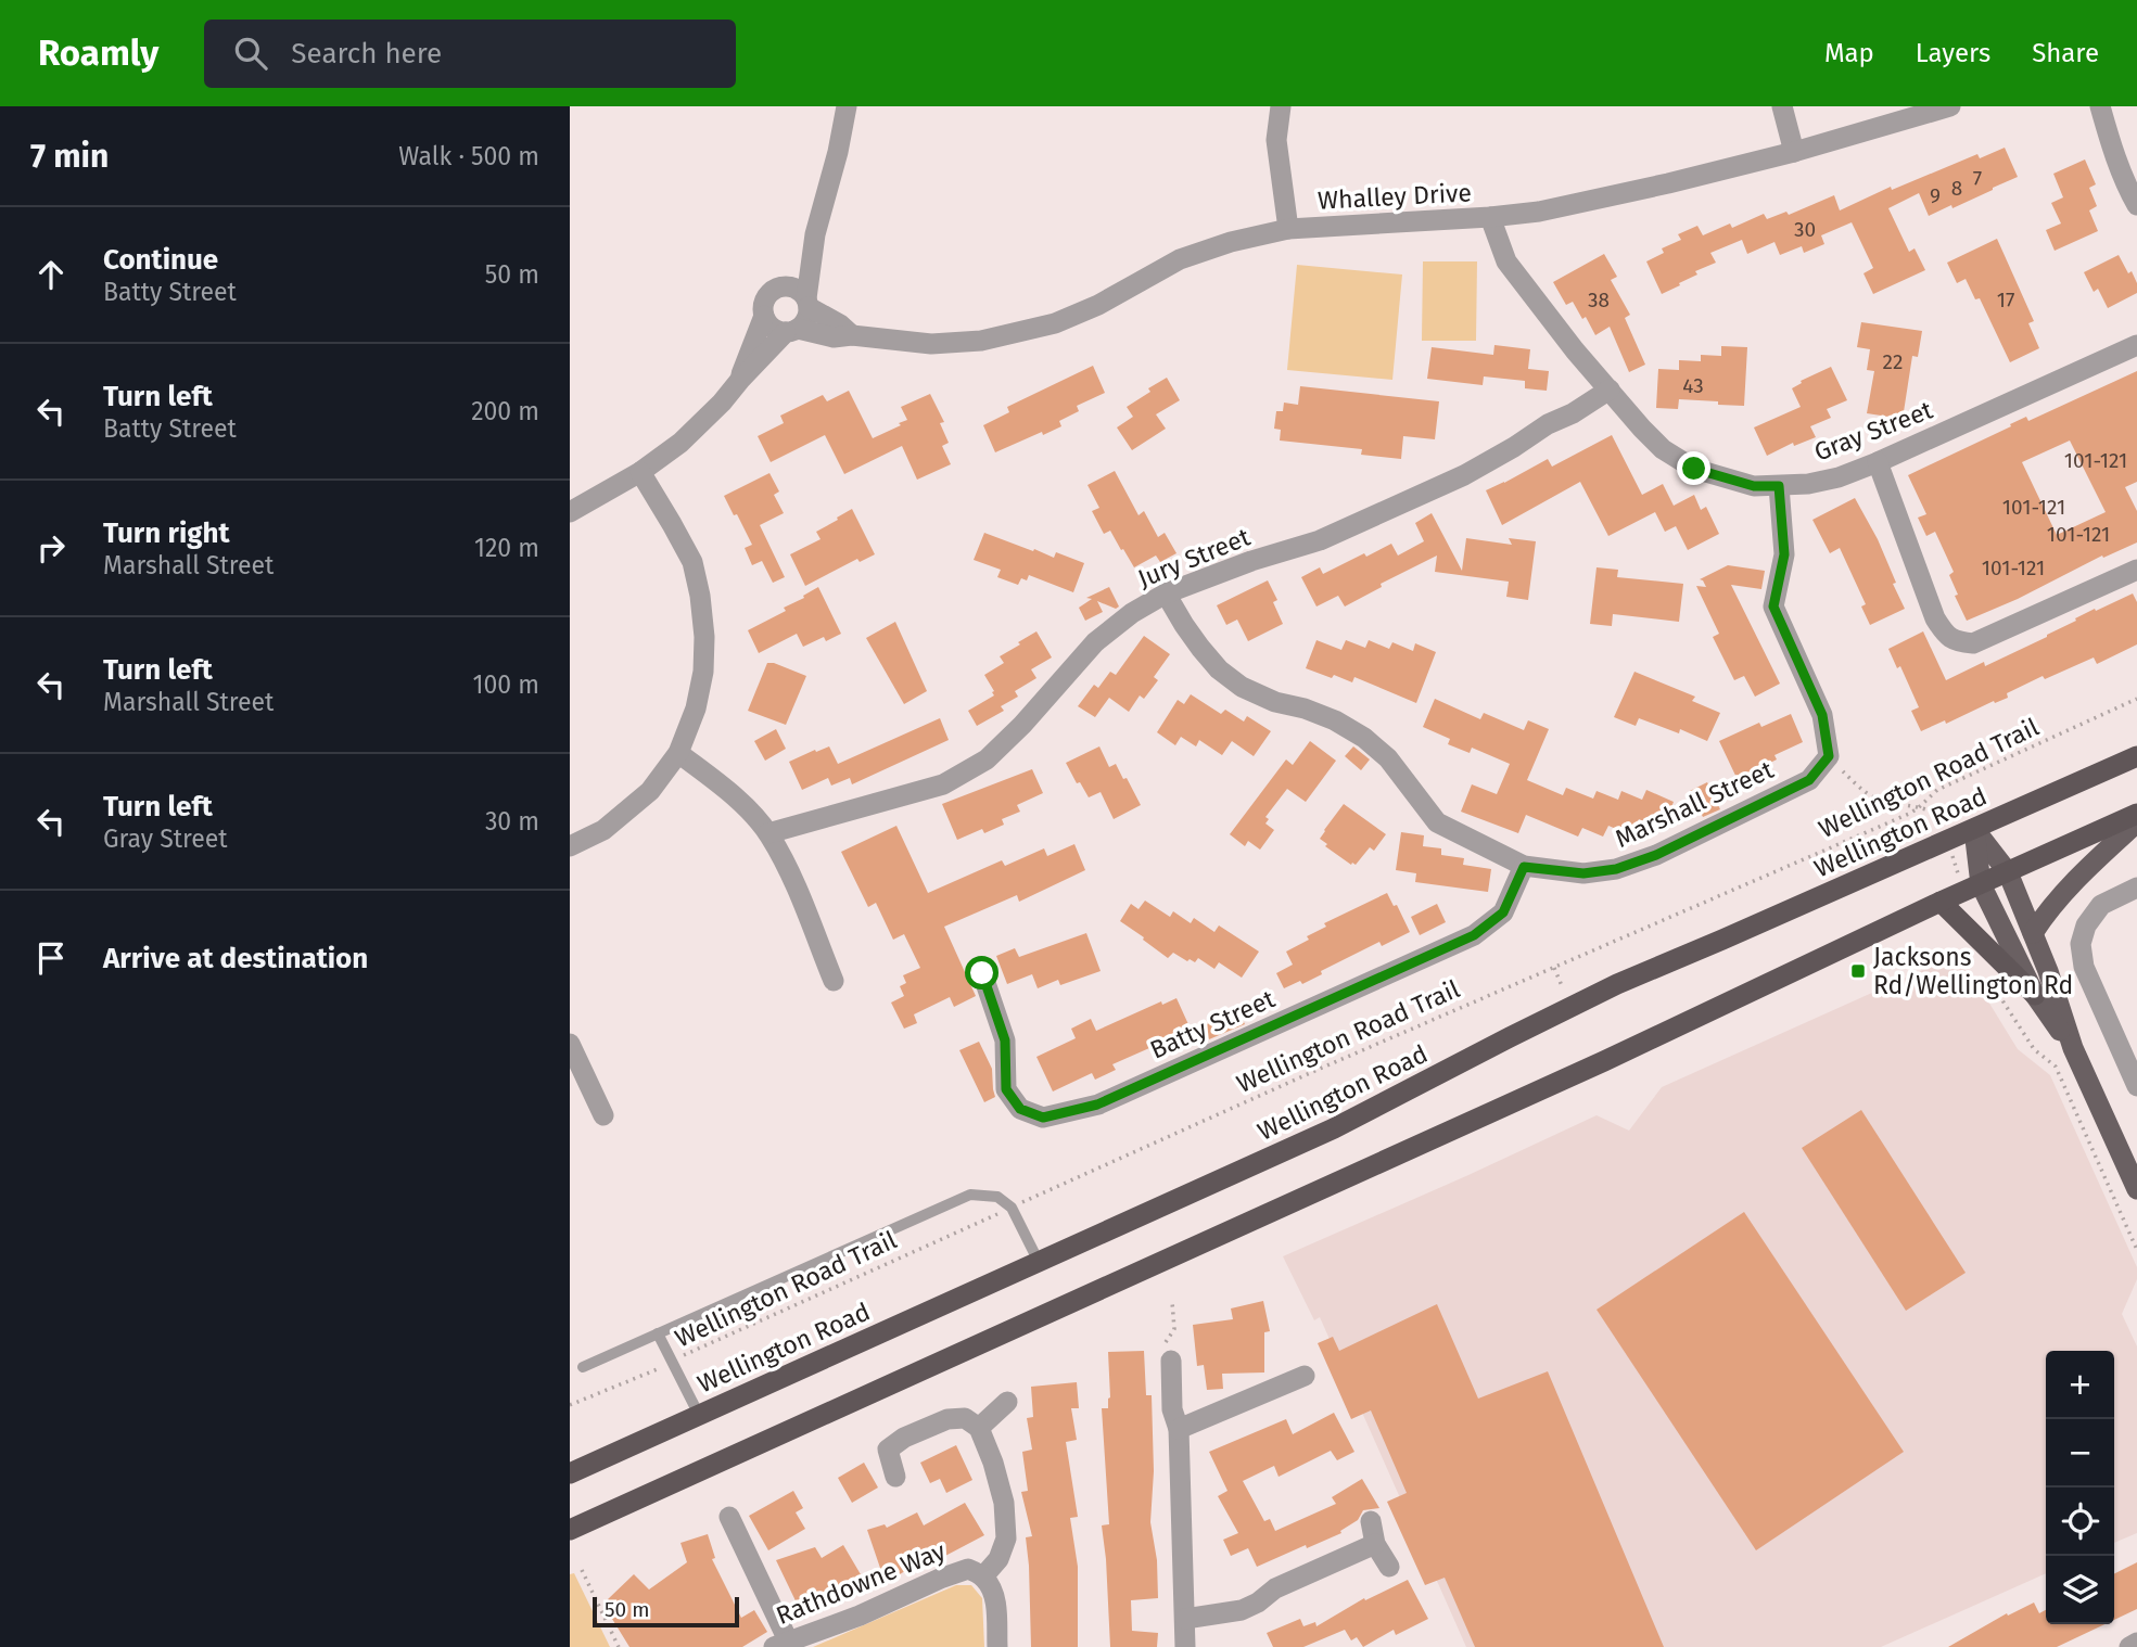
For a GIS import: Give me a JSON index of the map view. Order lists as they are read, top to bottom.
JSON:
{
  "streets": {
    "highway": ["Wellington Road"],
    "street": [
      "Whalley Drive",
      "Gray Street",
      "Jury Street",
      "Marshall Street",
      "Batty Street",
      "Rathdowne Way"
    ],
    "path": ["Wellington Road Trail"]
  },
  "crossings": [
    ["Whalley Drive", "Gray Street"],
    ["Gray Street", "Jury Street"],
    ["Jury Street", "Marshall Street"],
    ["Marshall Street", "Batty Street"]
  ],
  "places": {
    "transit": ["Jacksons Rd/Wellington Rd"]
  },
  "house_numbers": [
    "7",
    "8",
    "9",
    "30",
    "38",
    "17",
    "22",
    "43",
    "101-121",
    "101-121",
    "101-121",
    "101-121"
  ],
  "scale_bar": "50 m",
  "page": {
    "header": "Roamly",
    "search": "Search here",
    "nav": ["Map", "Layers", "Share"],
    "heading": ["7 min", "Walk · 500 m"],
    "list": [
      ["Continue", "Batty Street", "50 m"],
      ["Turn left", "Batty Street", "200 m"],
      ["Turn right", "Marshall Street", "120 m"],
      ["Turn left", "Marshall Street", "100 m"],
      ["Turn left", "Gray Street", "30 m"],
      "Arrive at destination"
    ],
    "map_buttons": ["+", "−"],
    "scale": "50 m"
  }
}
